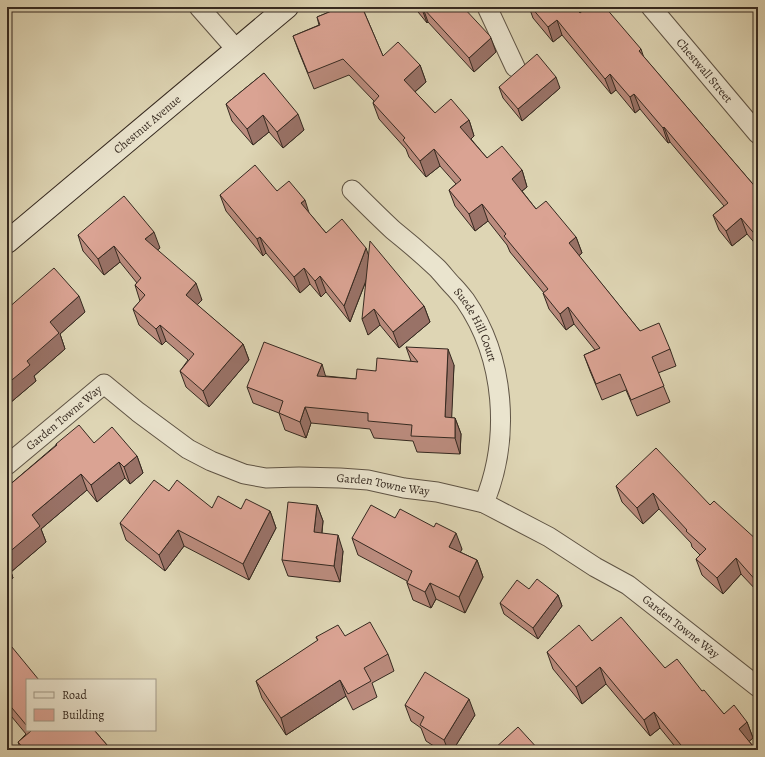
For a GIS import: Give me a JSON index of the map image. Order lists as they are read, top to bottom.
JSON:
{
  "streets": {
    "street": [
      "Chestwall Street",
      "Chestnut Avenue",
      "Suede Hill Court",
      "Garden Towne Way"
    ]
  },
  "crossings": [
    ["Suede Hill Court", "Garden Towne Way"]
  ],
  "legend": ["Road", "Building"]
}
